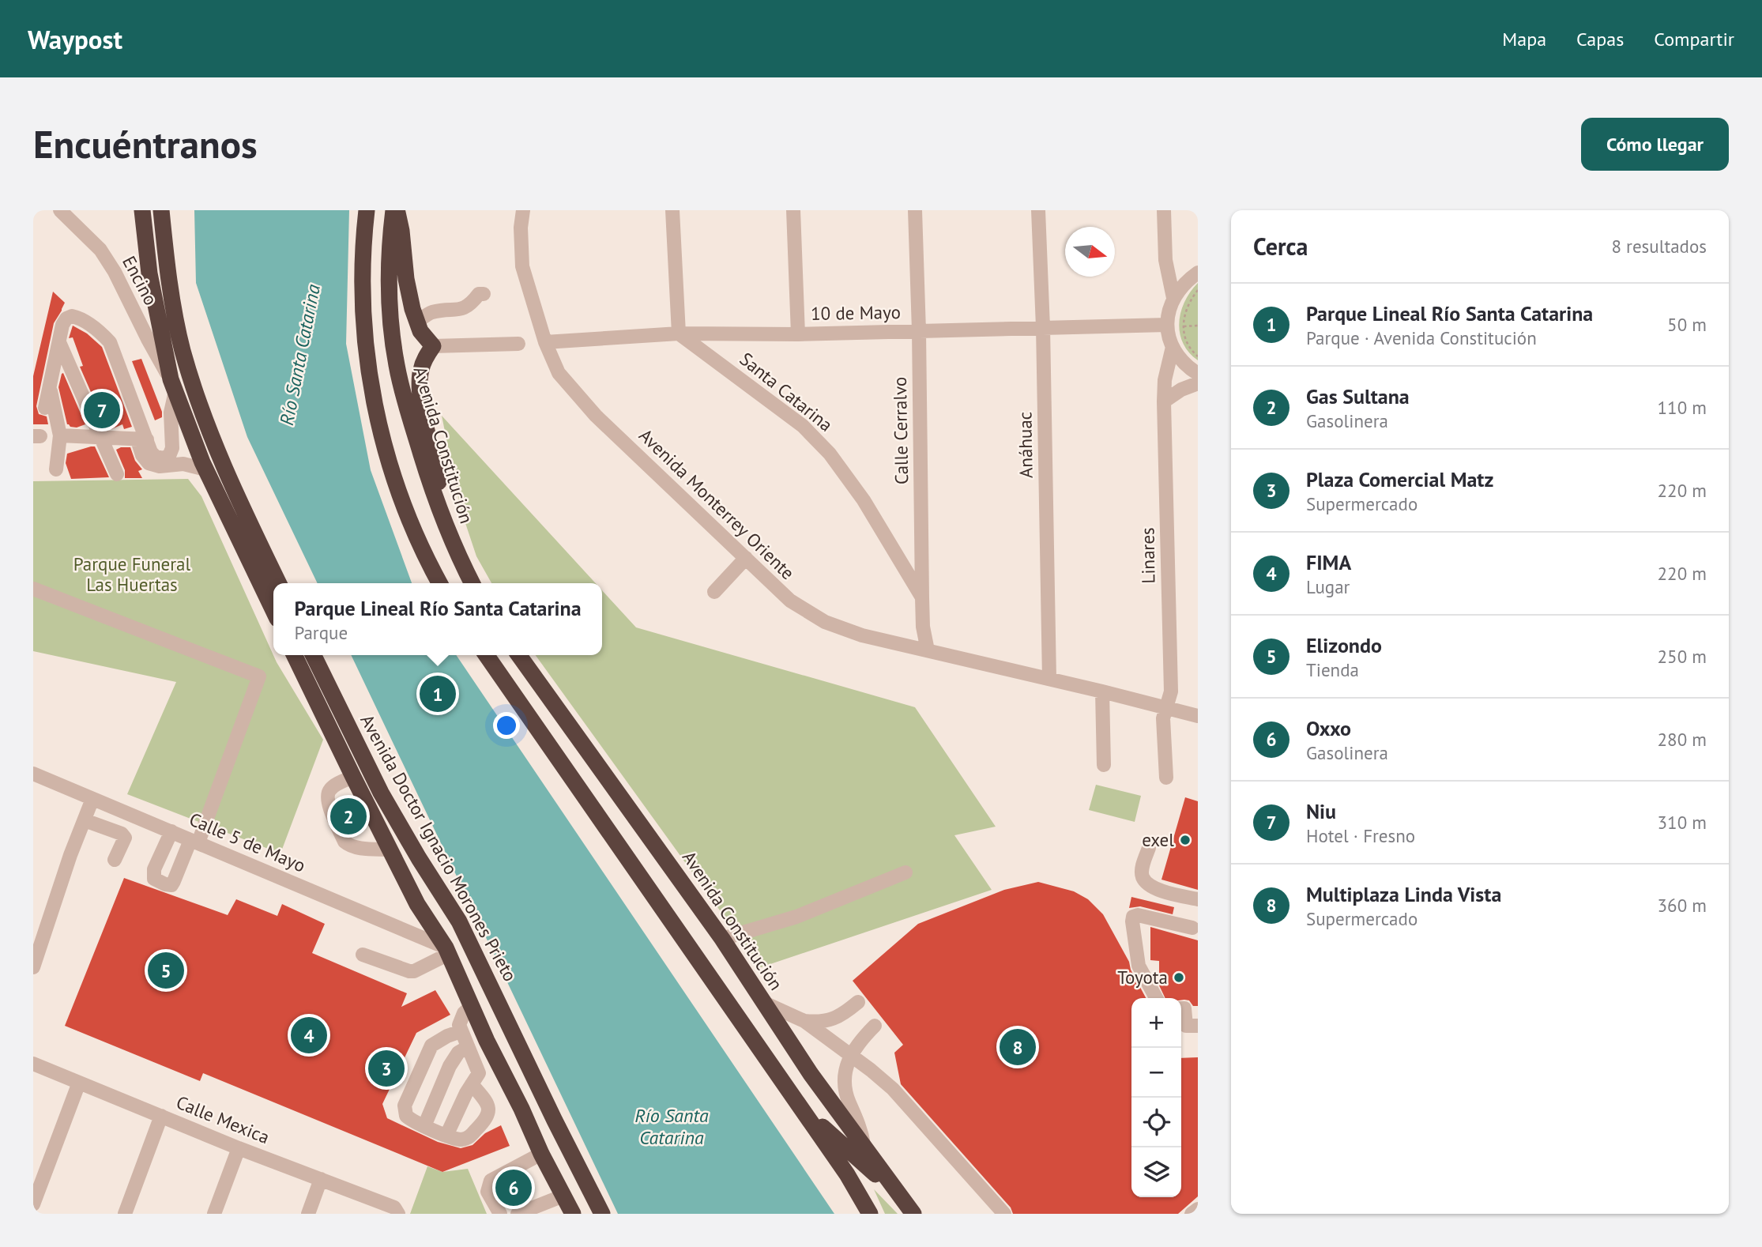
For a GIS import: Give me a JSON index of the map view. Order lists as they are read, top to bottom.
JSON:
{
  "streets": {
    "highway": ["Avenida Constitución", "Avenida Doctor Ignacio Morones Prieto"],
    "street": [
      "Encino",
      "10 de Mayo",
      "Santa Catarina",
      "Calle Cerralvo",
      "Anáhuac",
      "Avenida Monterrey Oriente",
      "Linares",
      "Calle 5 de Mayo",
      "Calle Mexica"
    ]
  },
  "crossings": [
    ["10 de Mayo", "Santa Catarina"],
    ["10 de Mayo", "Calle Cerralvo"],
    ["10 de Mayo", "Anáhuac"],
    ["10 de Mayo", "Avenida Monterrey Oriente"],
    ["Santa Catarina", "Calle Cerralvo"],
    ["Calle Cerralvo", "Avenida Monterrey Oriente"],
    ["Anáhuac", "Avenida Monterrey Oriente"],
    ["Avenida Monterrey Oriente", "Linares"],
    ["Calle 5 de Mayo", "Avenida Doctor Ignacio Morones Prieto"]
  ],
  "water": ["Río Santa Catarina"],
  "parks": ["Parque Funeral Las Huertas"],
  "places": ["exel", "Toyota"],
  "north": "right",
  "page": {
    "header": "Waypost",
    "nav": ["Mapa", "Capas", "Compartir"],
    "buttons": "Cómo llegar",
    "title": "Encuéntranos",
    "heading": ["Cerca", "8 resultados"],
    "list": [
      {
        "mark": "1",
        "name": "Parque Lineal Río Santa Catarina",
        "note": "Parque · Avenida Constitución",
        "value": "50 m"
      },
      {
        "mark": "2",
        "name": "Gas Sultana",
        "note": "Gasolinera",
        "value": "110 m"
      },
      {
        "mark": "3",
        "name": "Plaza Comercial Matz",
        "note": "Supermercado",
        "value": "220 m"
      },
      {
        "mark": "4",
        "name": "FIMA",
        "note": "Lugar",
        "value": "220 m"
      },
      {
        "mark": "5",
        "name": "Elizondo",
        "note": "Tienda",
        "value": "250 m"
      },
      {
        "mark": "6",
        "name": "Oxxo",
        "note": "Gasolinera",
        "value": "280 m"
      },
      {
        "mark": "7",
        "name": "Niu",
        "note": "Hotel · Fresno",
        "value": "310 m"
      },
      {
        "mark": "8",
        "name": "Multiplaza Linda Vista",
        "note": "Supermercado",
        "value": "360 m"
      }
    ],
    "pins": [
      "7",
      "1",
      "2",
      "5",
      "4",
      "8",
      "3",
      "6"
    ],
    "popup": ["Parque Lineal Río Santa Catarina", "Parque"],
    "map_buttons": ["+", "−"]
  }
}
